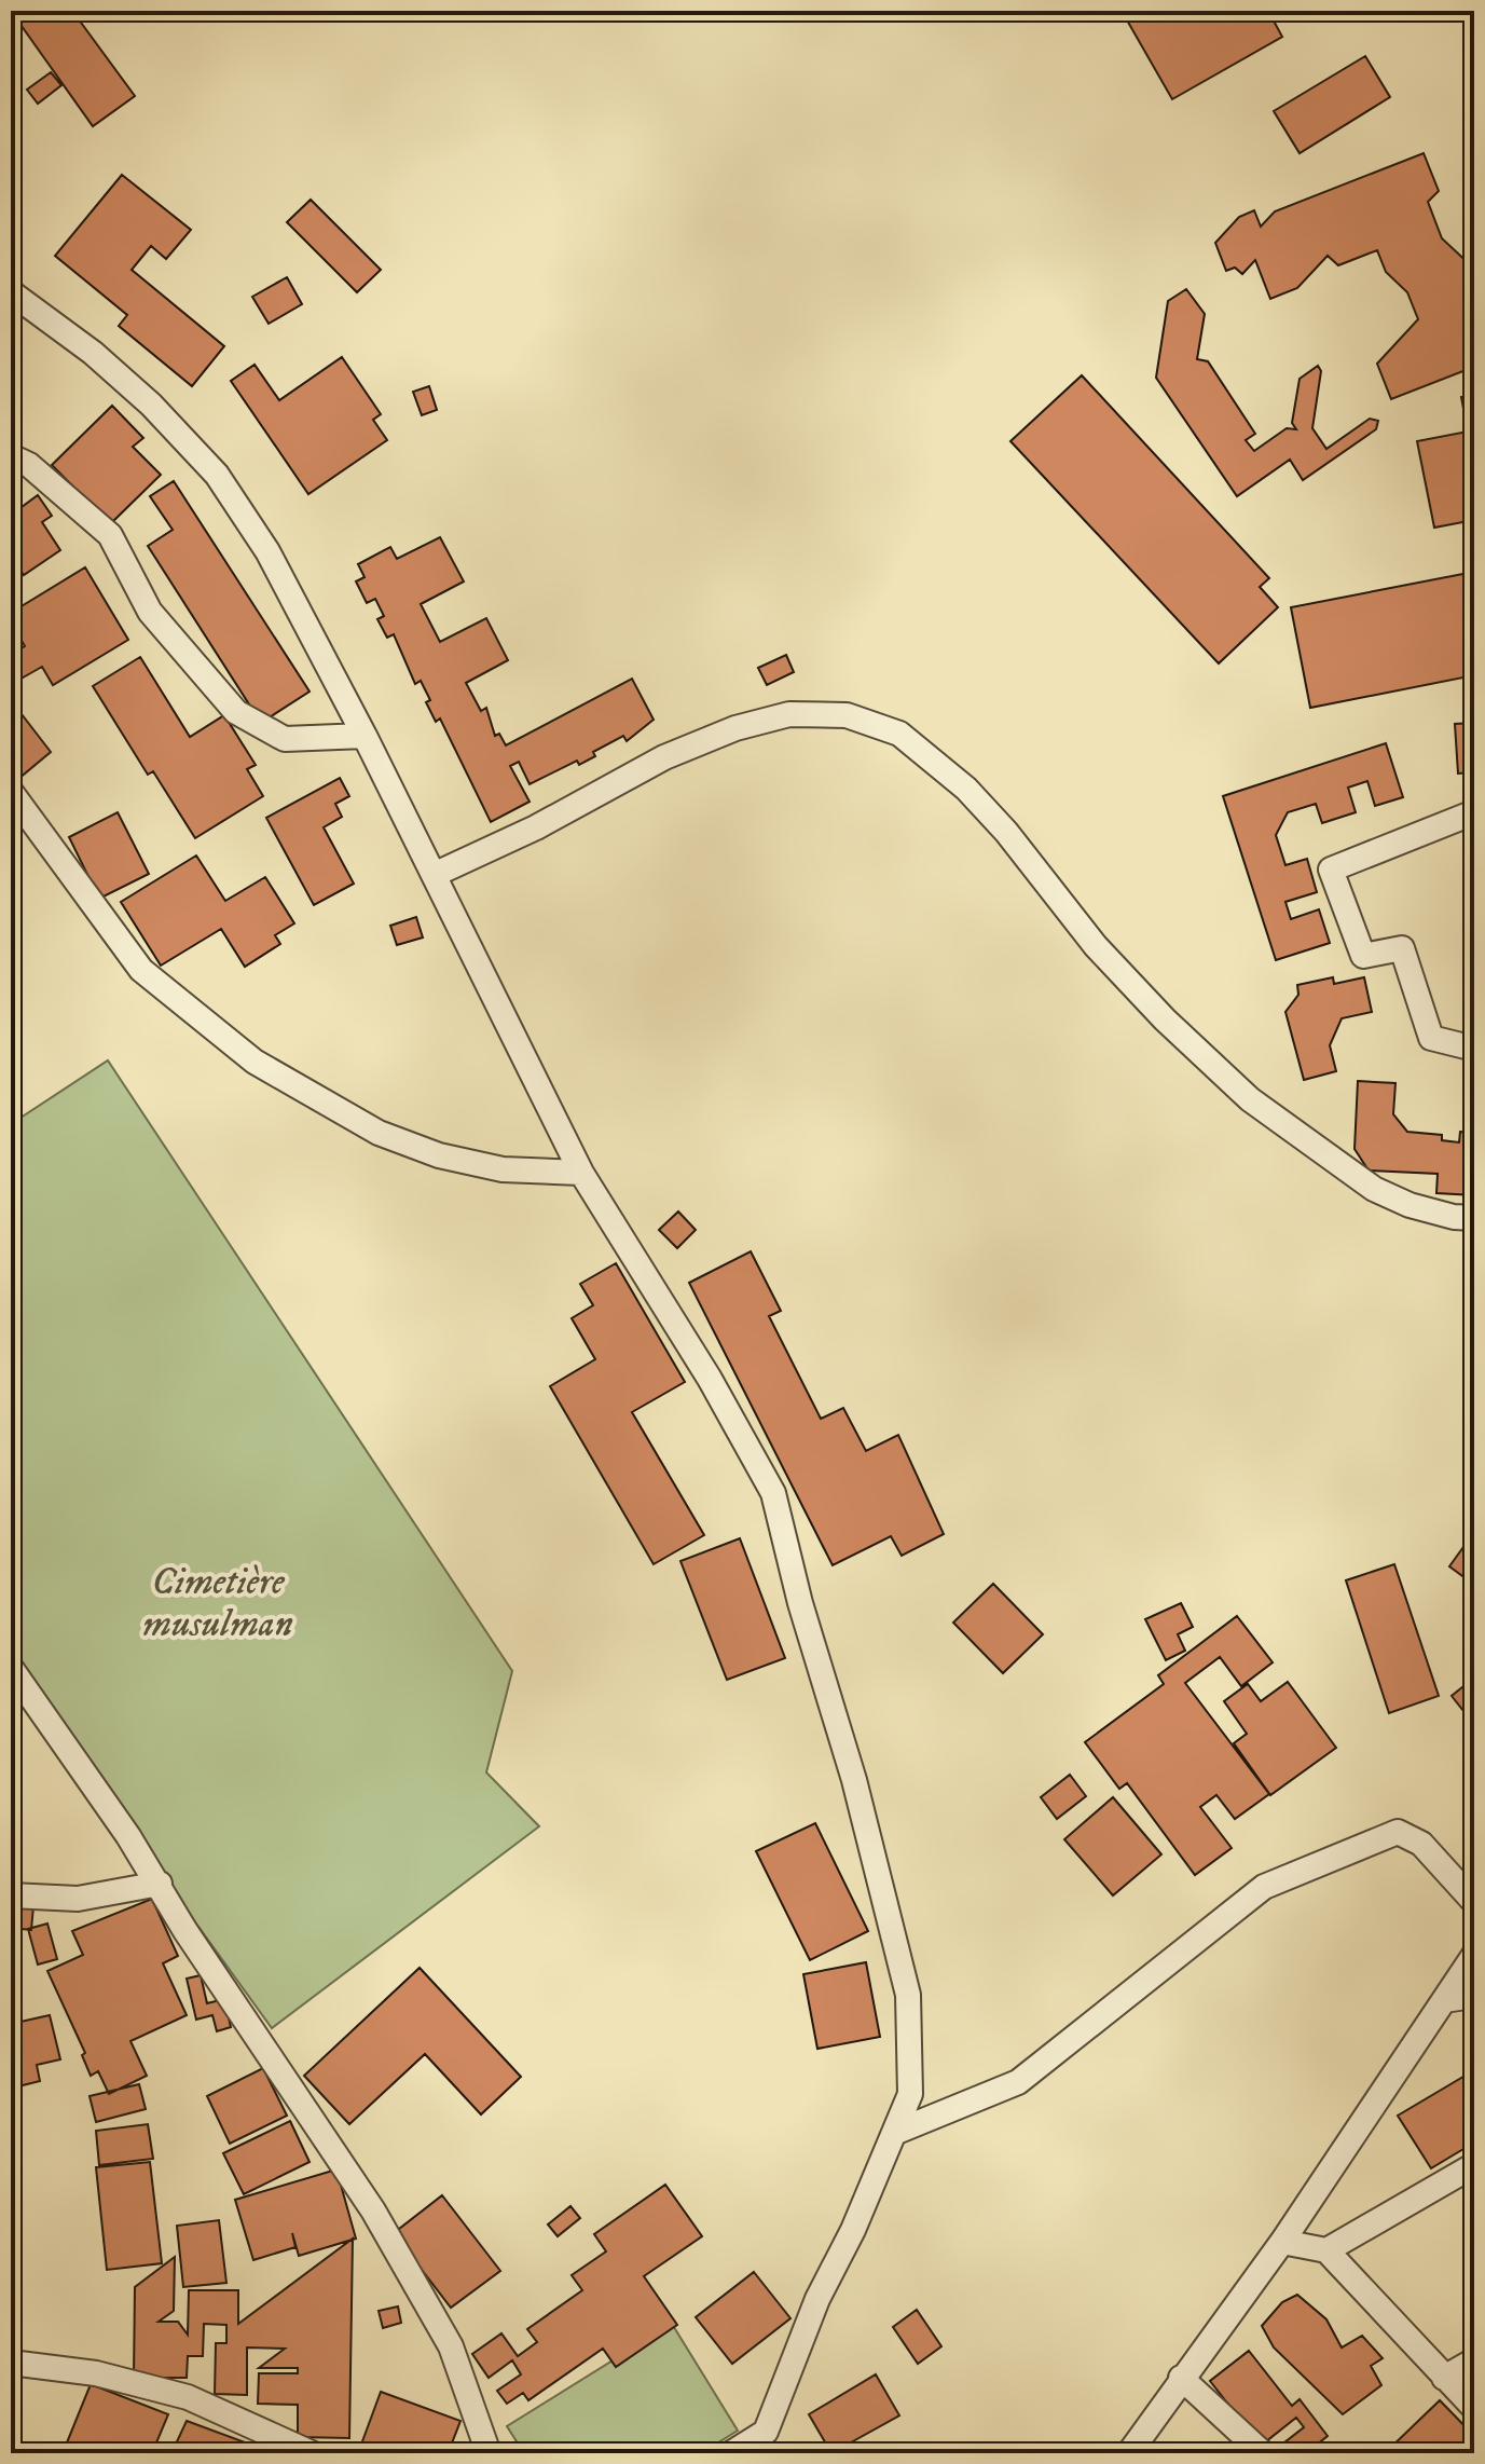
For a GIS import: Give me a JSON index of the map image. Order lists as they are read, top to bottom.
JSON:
{
  "parks": ["Cimetière musulman"]
}
